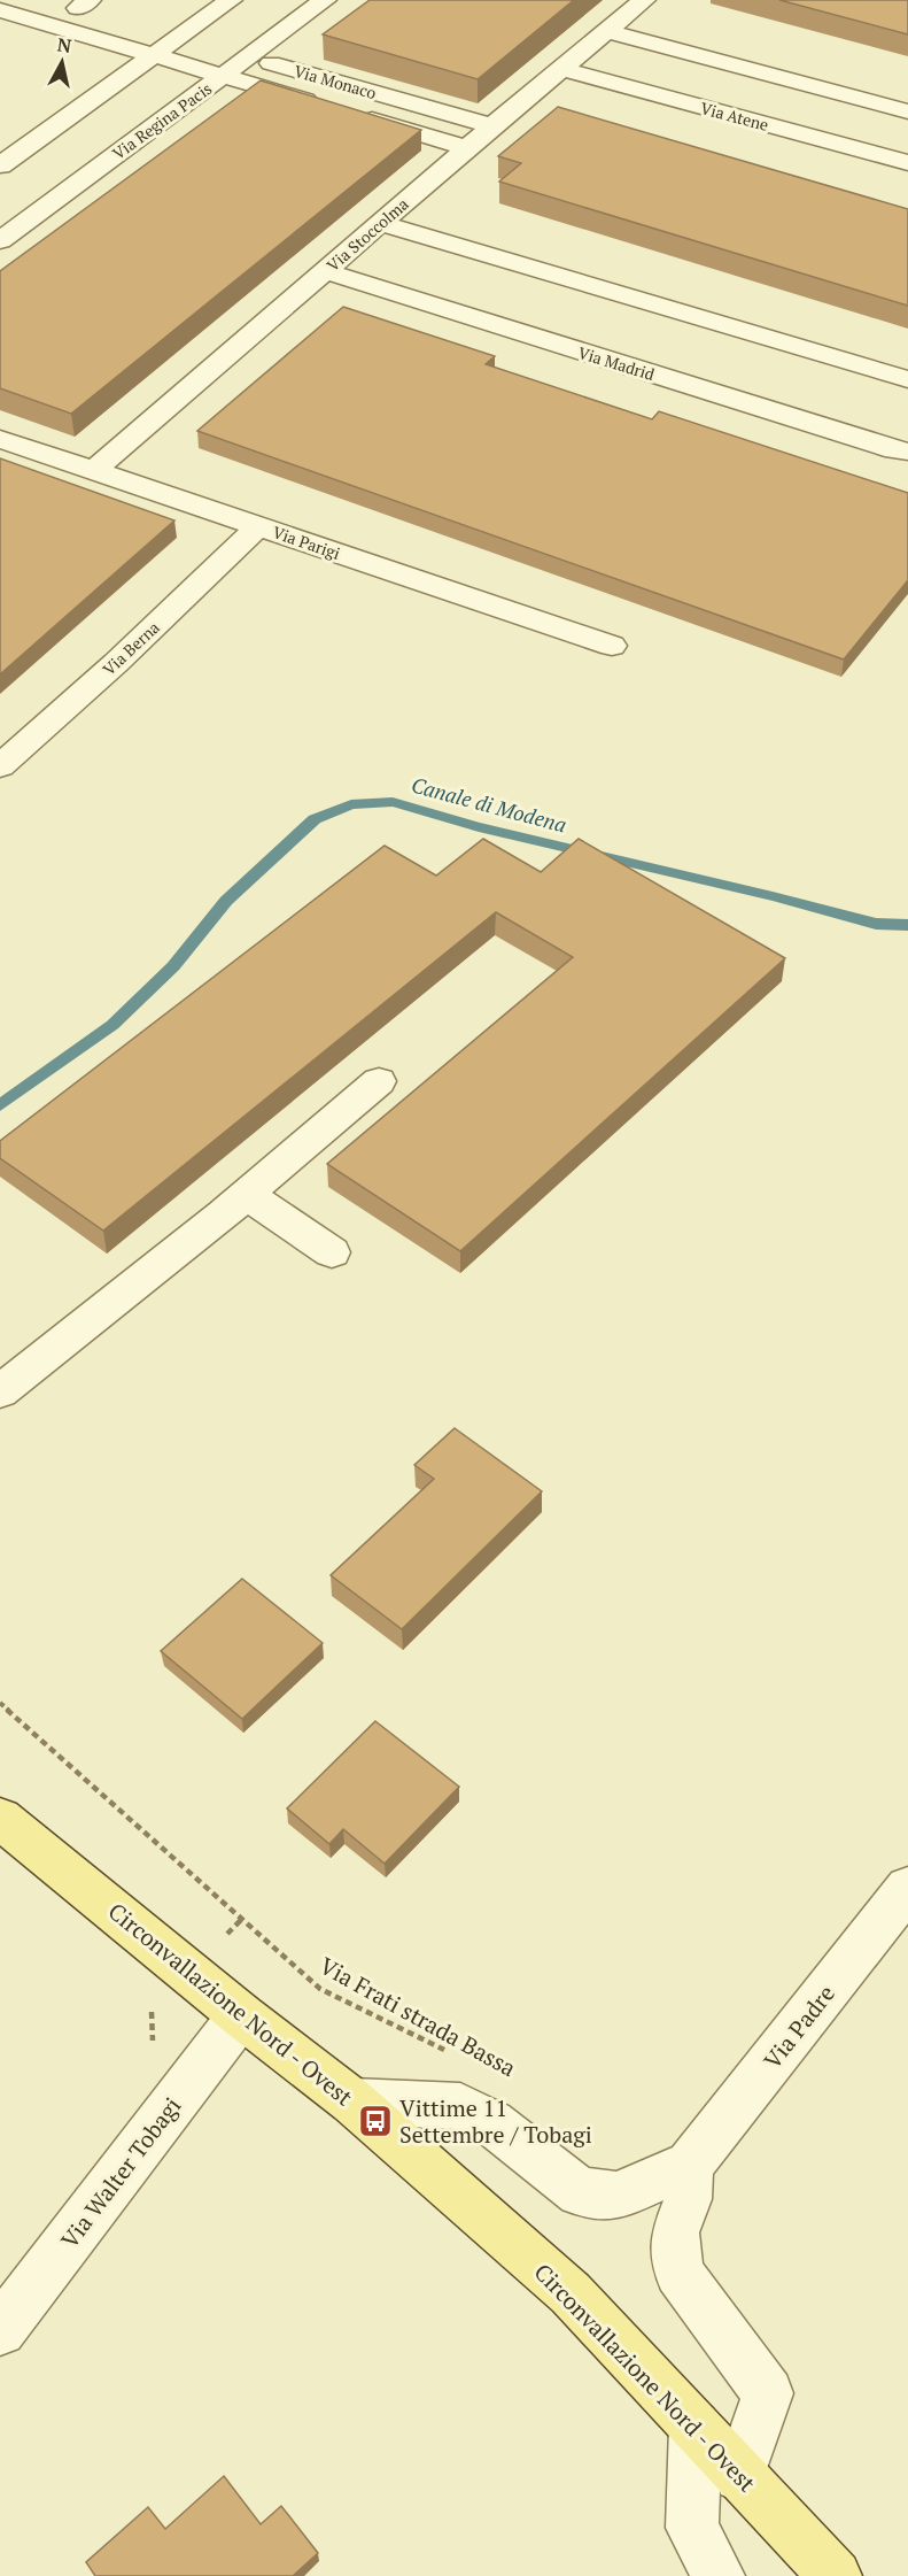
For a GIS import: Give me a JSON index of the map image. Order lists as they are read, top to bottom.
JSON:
{
  "streets": {
    "main road": ["Circonvallazione Nord - Ovest"],
    "street": [
      "Via Monaco",
      "Via Atene",
      "Via Regina Pacis",
      "Via Stoccolma",
      "Via Madrid",
      "Via Parigi",
      "Via Berna",
      "Via Padre",
      "Via Walter Tobagi"
    ],
    "path": ["Via Frati strada Bassa"]
  },
  "crossings": [
    ["Via Monaco", "Via Regina Pacis"],
    ["Via Monaco", "Via Stoccolma"],
    ["Via Atene", "Via Stoccolma"],
    ["Via Stoccolma", "Via Madrid"],
    ["Via Stoccolma", "Via Parigi"],
    ["Via Parigi", "Via Berna"],
    ["Circonvallazione Nord - Ovest", "Via Walter Tobagi"]
  ],
  "water": ["Canale di Modena"],
  "places": {
    "bus stop": ["Vittime 11 Settembre / Tobagi"]
  },
  "north": "top"
}
